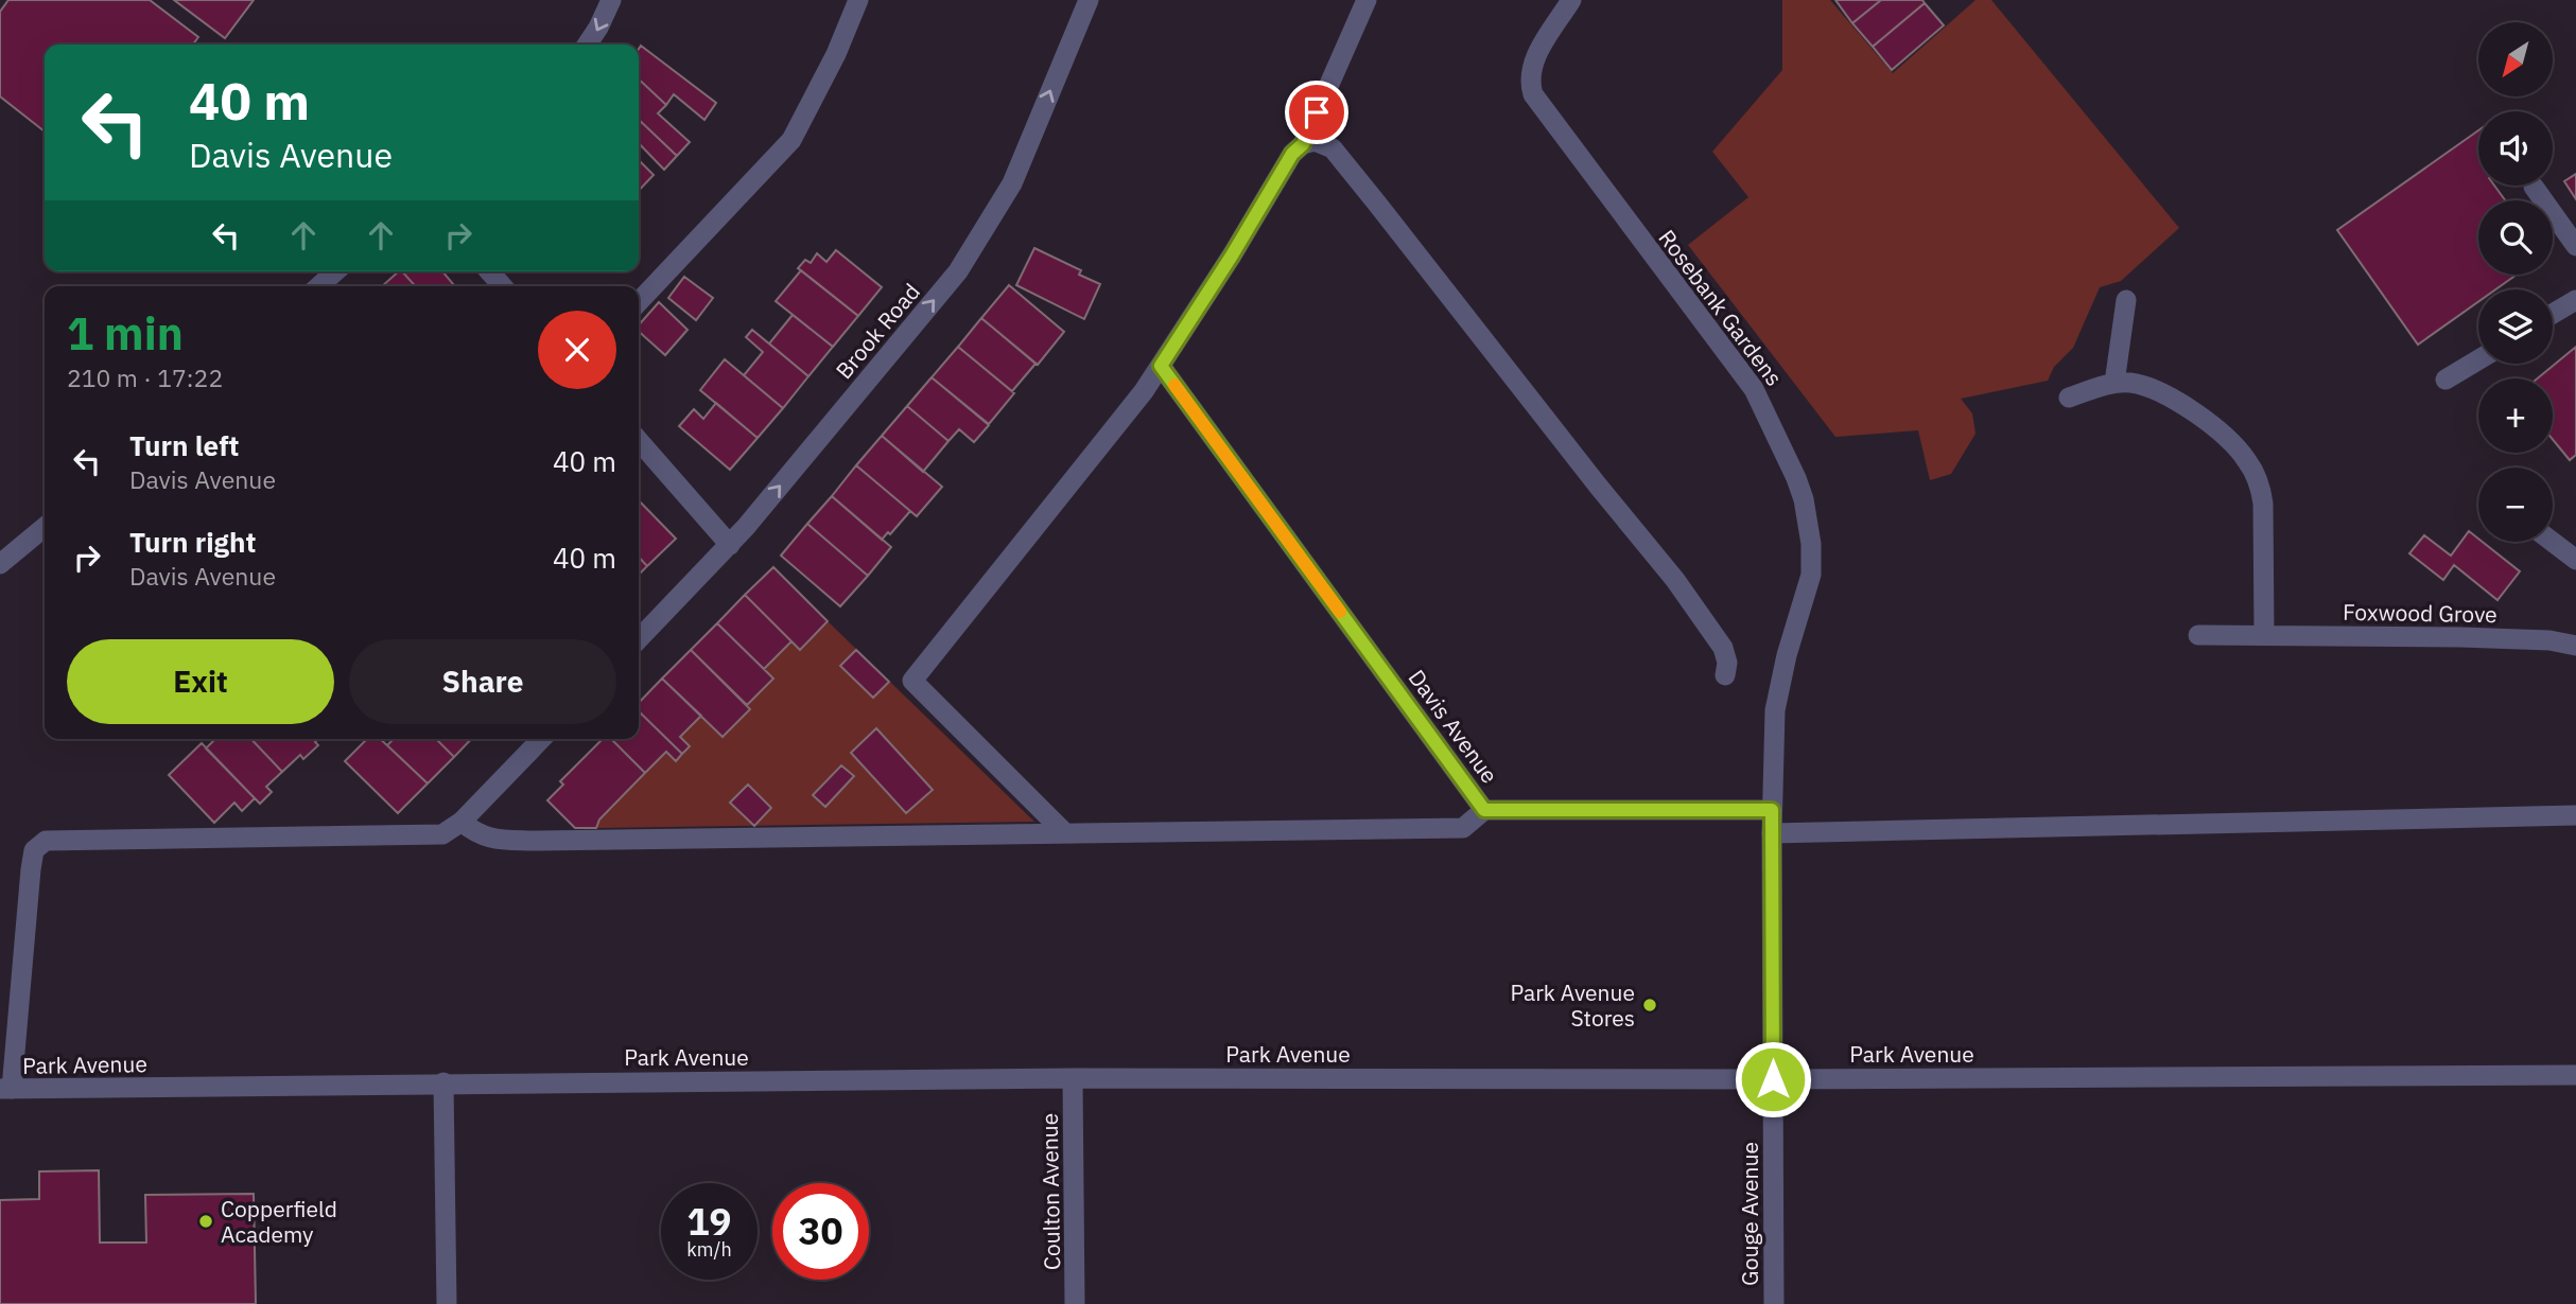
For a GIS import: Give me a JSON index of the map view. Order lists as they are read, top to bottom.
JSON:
{
  "streets": {
    "street": [
      "Rosebank Gardens",
      "Brook Road",
      "Foxwood Grove",
      "Davis Avenue",
      "Park Avenue",
      "Coulton Avenue",
      "Gouge Avenue"
    ]
  },
  "crossings": [
    ["Rosebank Gardens", "Davis Avenue"],
    ["Park Avenue", "Coulton Avenue"],
    ["Park Avenue", "Gouge Avenue"]
  ],
  "one_way": ["Brook Road"],
  "places": ["Park Avenue Stores", "Copperfield Academy"],
  "north": "bottom left",
  "page": {
    "map_buttons": ["+", "−"],
    "turn": ["40 m", "Davis Avenue"],
    "heading": ["1 min", "210 m · 17:22"],
    "list": [
      {
        "name": "Turn left",
        "note": "Davis Avenue",
        "value": "40 m"
      },
      {
        "name": "Turn right",
        "note": "Davis Avenue",
        "value": "40 m"
      }
    ],
    "buttons": ["Exit", "Share"],
    "speed": "19 km/h",
    "limit": "30"
  }
}
